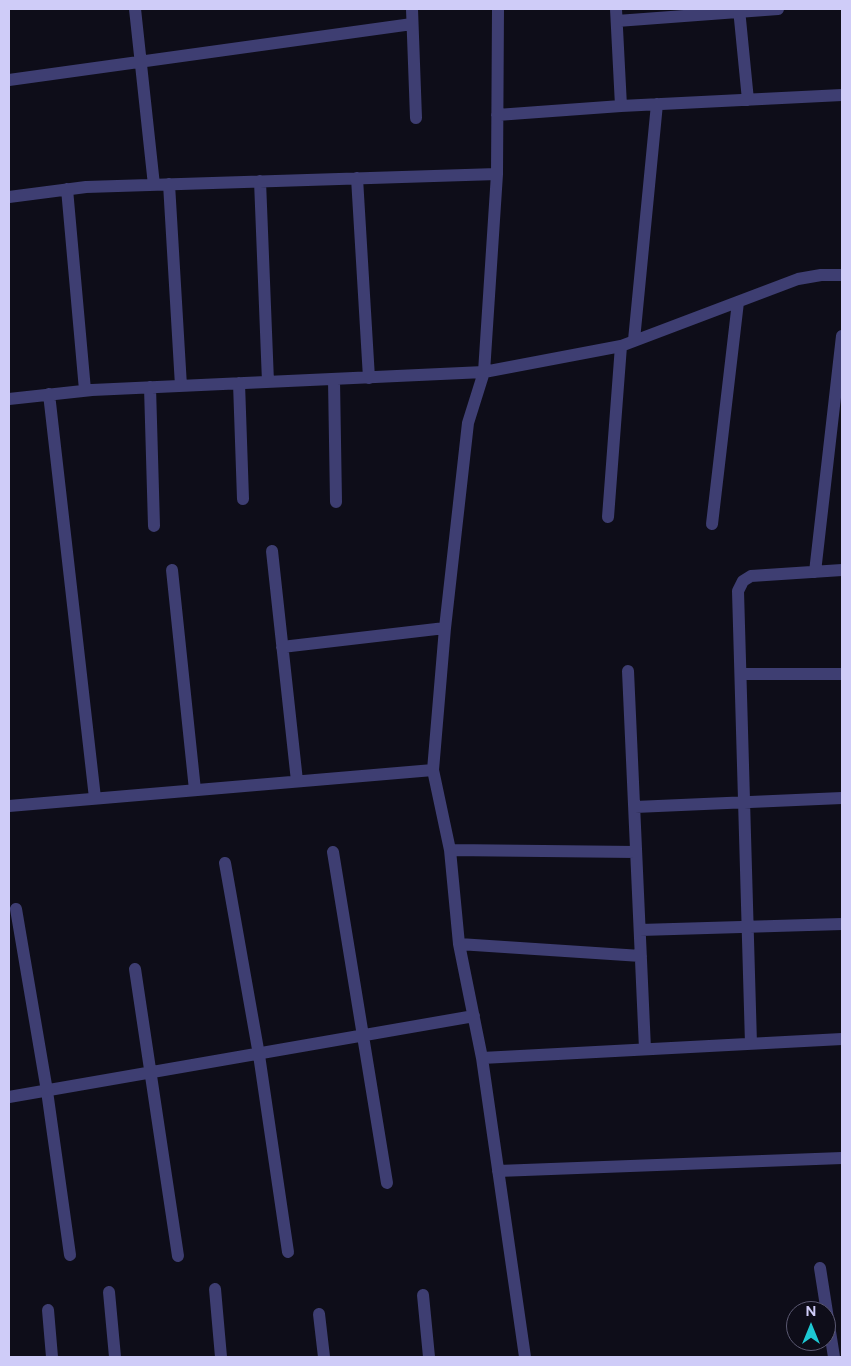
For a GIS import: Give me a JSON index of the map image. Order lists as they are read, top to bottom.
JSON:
{
  "north": "top"
}
